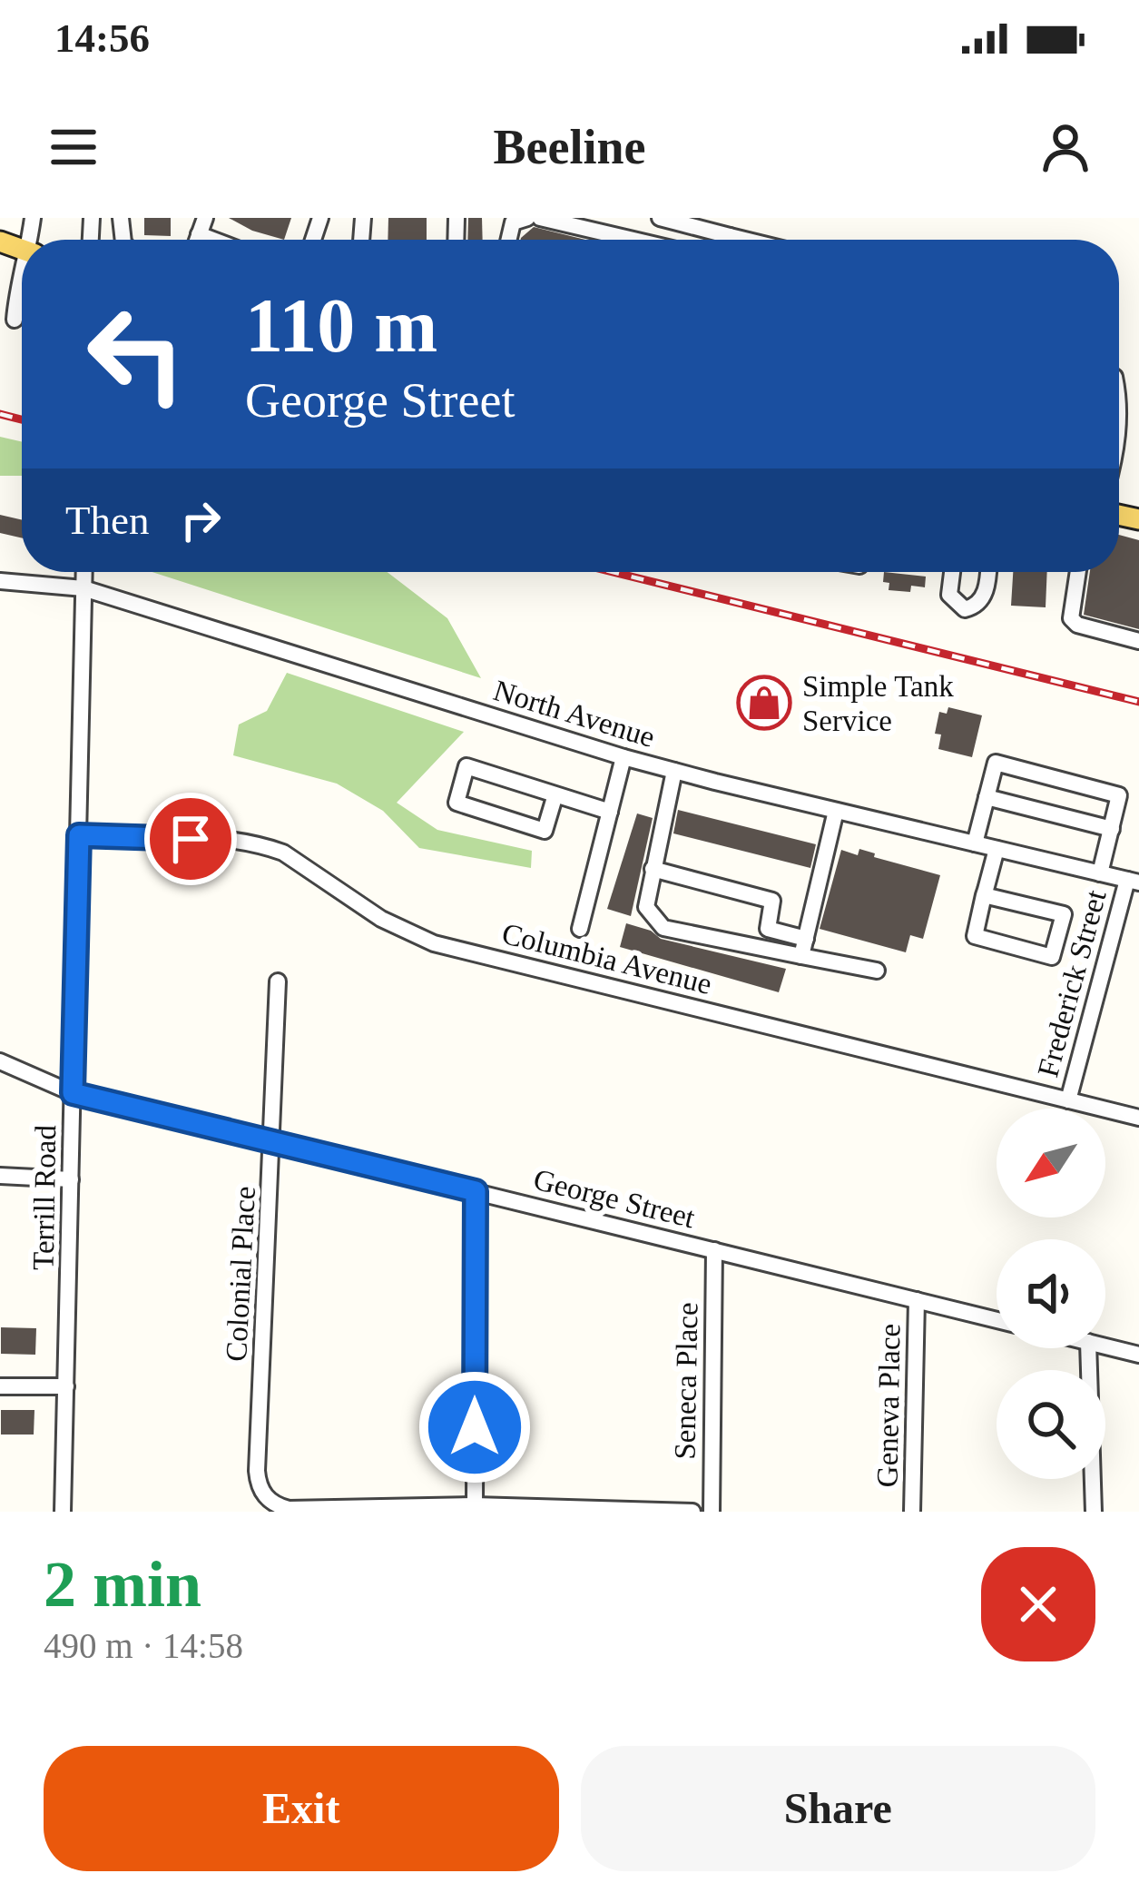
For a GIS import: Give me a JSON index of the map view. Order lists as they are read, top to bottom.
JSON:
{
  "streets": {
    "street": [
      "North Avenue",
      "Columbia Avenue",
      "Frederick Street",
      "Terrill Road",
      "George Street",
      "Colonial Place",
      "Seneca Place",
      "Geneva Place"
    ]
  },
  "crossings": [
    ["North Avenue", "Frederick Street"],
    ["North Avenue", "Terrill Road"],
    ["Columbia Avenue", "Frederick Street"],
    ["Columbia Avenue", "Terrill Road"],
    ["Terrill Road", "George Street"],
    ["George Street", "Colonial Place"],
    ["George Street", "Seneca Place"],
    ["George Street", "Geneva Place"]
  ],
  "places": {
    "shop": ["Simple Tank Service"]
  },
  "north": "bottom left",
  "page": {
    "status": "14:56",
    "header": "Beeline",
    "turn": ["110 m", "George Street"],
    "then": "Then",
    "heading": ["2 min", "490 m · 14:58"],
    "buttons": ["Exit", "Share"]
  }
}
